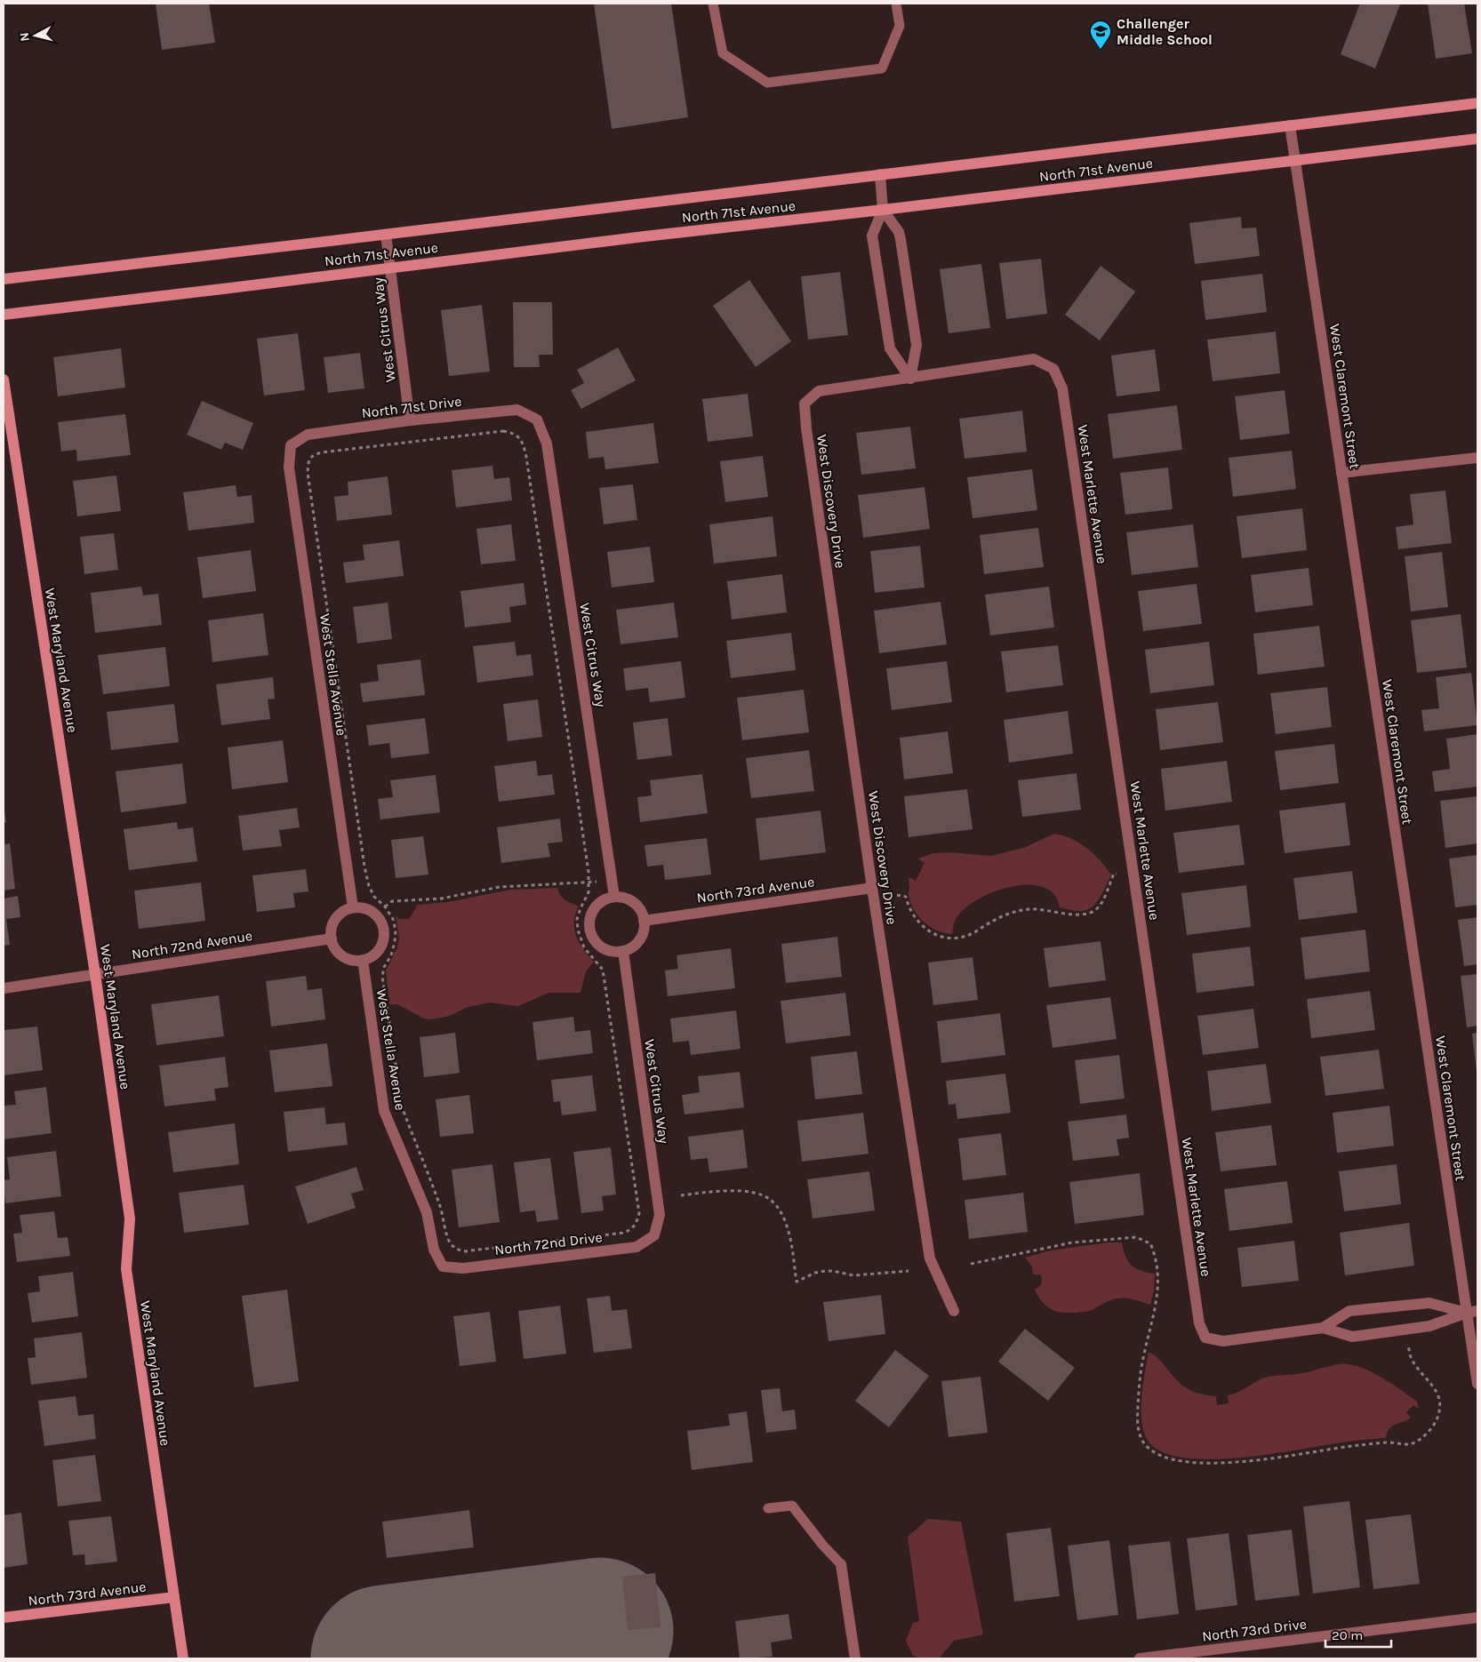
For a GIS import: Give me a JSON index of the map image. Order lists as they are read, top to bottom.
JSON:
{
  "streets": {
    "street": [
      "North 71st Avenue",
      "West Citrus Way",
      "West Claremont Street",
      "North 71st Drive",
      "West Marlette Avenue",
      "West Discovery Drive",
      "West Maryland Avenue",
      "West Stella Avenue",
      "North 73rd Avenue",
      "North 72nd Avenue",
      "North 72nd Drive",
      "North 73rd Drive"
    ]
  },
  "crossings": [
    ["North 71st Avenue", "West Citrus Way"],
    ["North 71st Avenue", "West Claremont Street"],
    ["West Citrus Way", "North 71st Drive"],
    ["West Citrus Way", "North 73rd Avenue"],
    ["West Citrus Way", "North 72nd Drive"],
    ["North 71st Drive", "West Stella Avenue"],
    ["West Marlette Avenue", "West Discovery Drive"],
    ["West Discovery Drive", "North 73rd Avenue"],
    ["West Maryland Avenue", "North 73rd Avenue"],
    ["West Maryland Avenue", "North 72nd Avenue"],
    ["West Stella Avenue", "North 72nd Avenue"],
    ["West Stella Avenue", "North 72nd Drive"]
  ],
  "places": {
    "school or university": ["Challenger Middle School"]
  },
  "scale_bar": "20 m",
  "north": "left"
}
